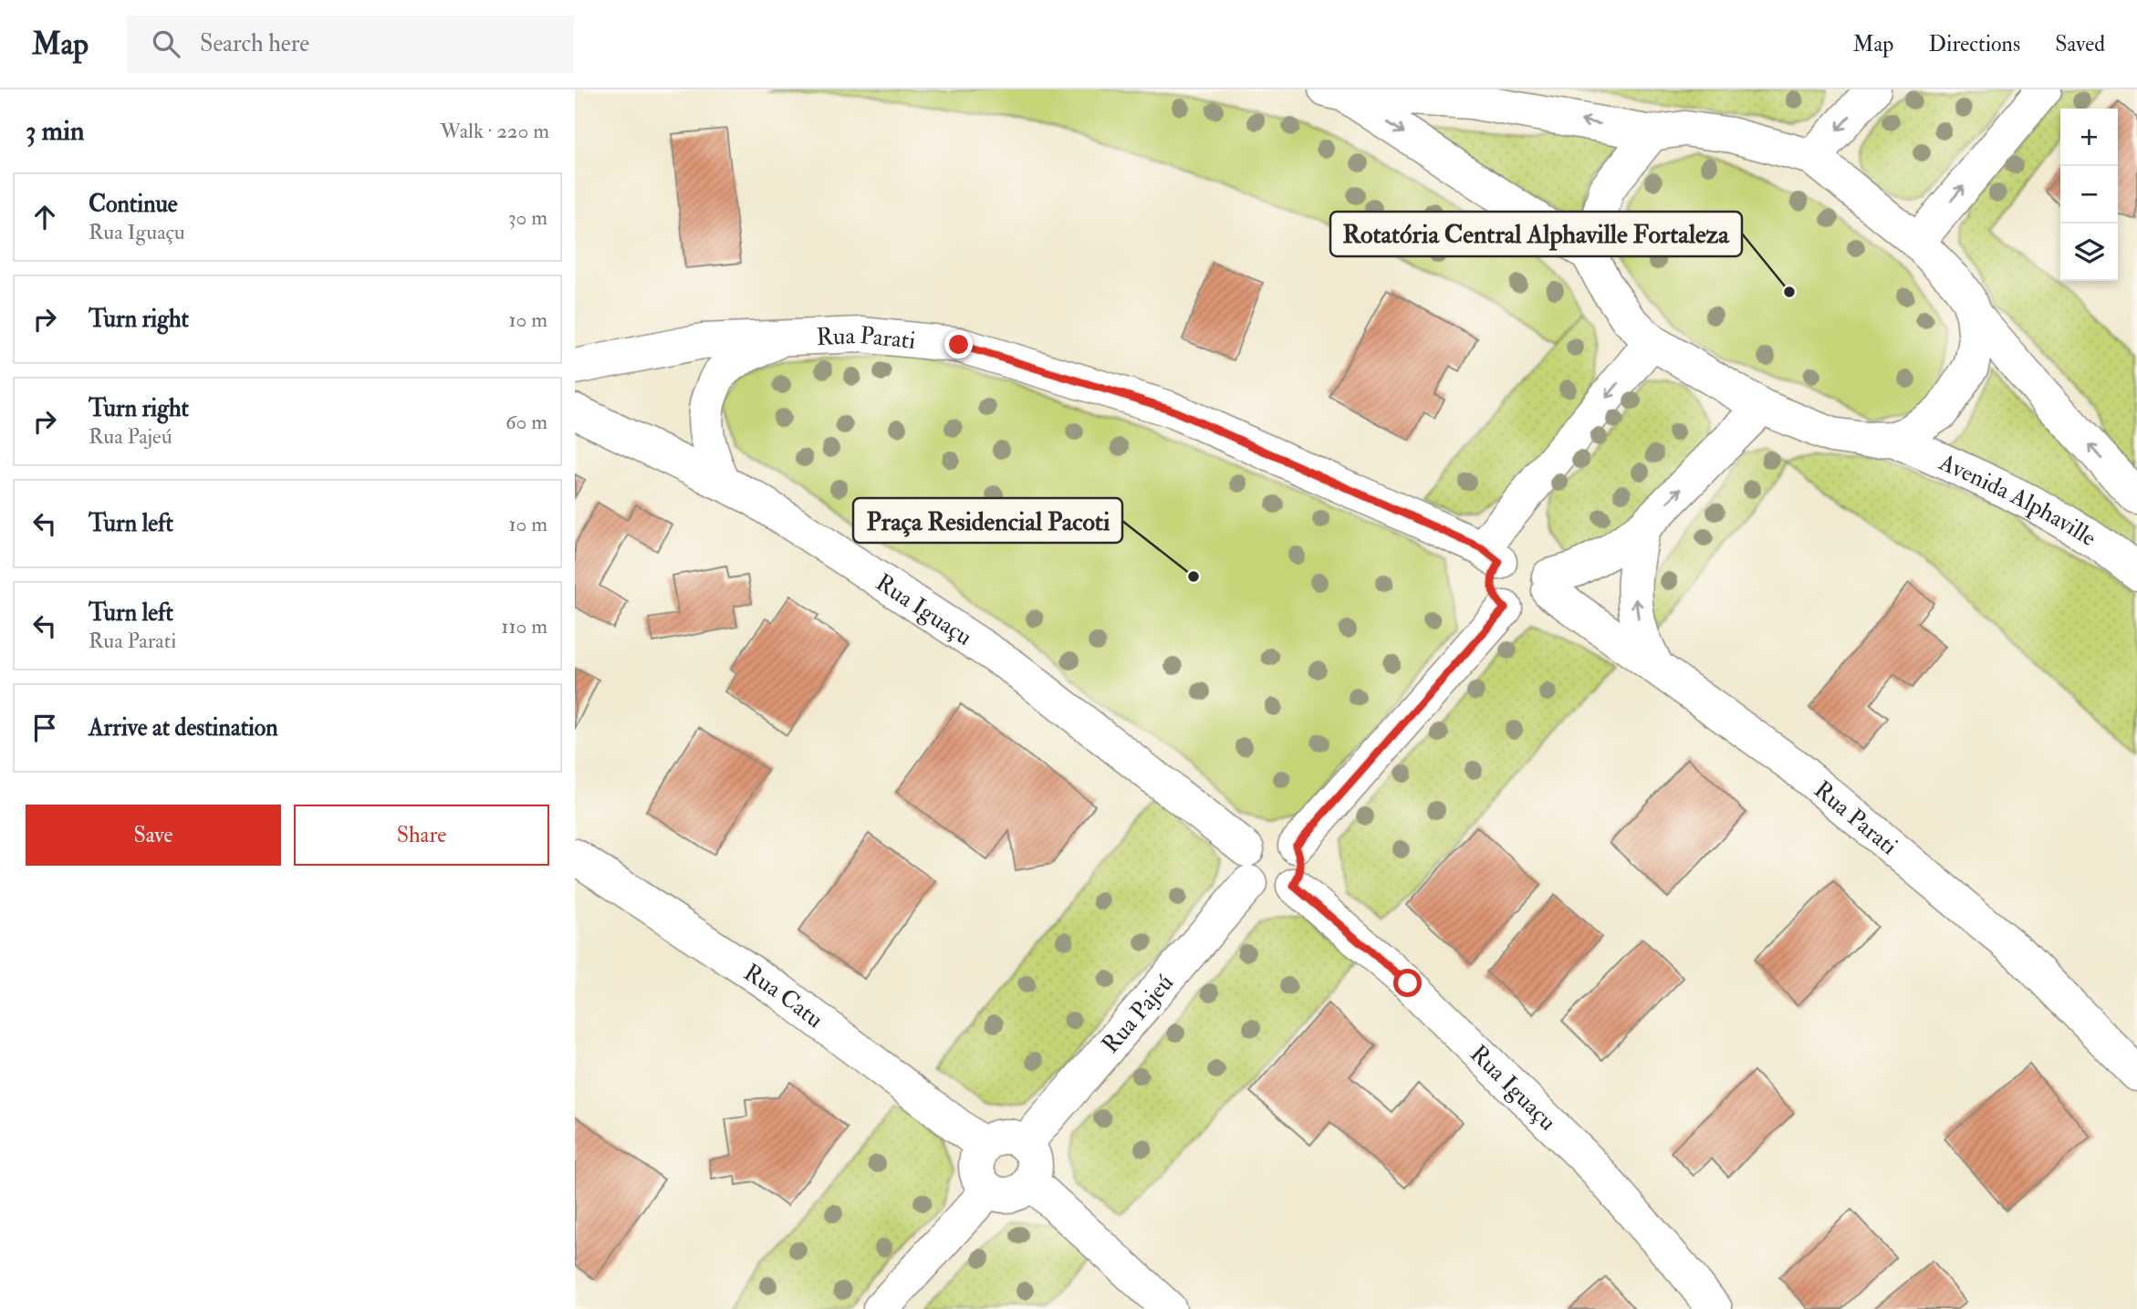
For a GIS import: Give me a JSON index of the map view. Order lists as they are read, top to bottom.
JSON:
{
  "streets": {
    "street": [
      "Rua Parati",
      "Avenida Alphaville",
      "Rua Iguaçu",
      "Rua Catu",
      "Rua Pajeú"
    ]
  },
  "crossings": [
    ["Rua Iguaçu", "Rua Pajeú"],
    ["Rua Catu", "Rua Pajeú"]
  ],
  "places": ["Rotatória Central Alphaville Fortaleza", "Praça Residencial Pacoti"],
  "page": {
    "header": "Map",
    "search": "Search here",
    "nav": ["Map", "Directions", "Saved"],
    "heading": ["3 min", "Walk · 220 m"],
    "map_buttons": ["+", "−"],
    "list": [
      ["Continue", "Rua Iguaçu", "30 m"],
      ["Turn right", "10 m"],
      ["Turn right", "Rua Pajeú", "60 m"],
      ["Turn left", "10 m"],
      ["Turn left", "Rua Parati", "110 m"],
      "Arrive at destination"
    ],
    "buttons": ["Save", "Share"]
  }
}
